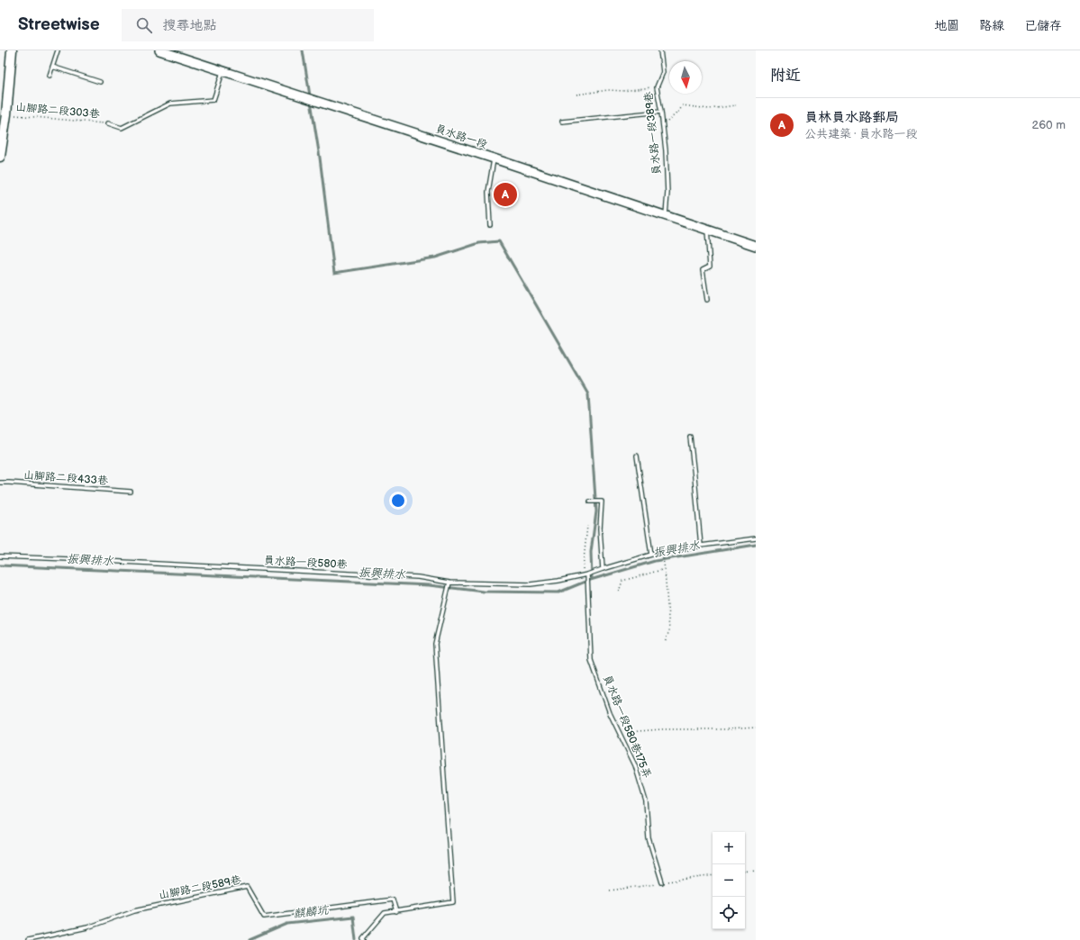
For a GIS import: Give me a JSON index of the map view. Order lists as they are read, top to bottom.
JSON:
{
  "streets": {
    "street": ["員水路一段"],
    "lane": [
      "員水路一段389巷",
      "山腳路二段433巷",
      "員水路一段580巷",
      "員水路一段580巷175弄",
      "山腳路二段589巷"
    ],
    "path": ["山腳路二段303巷"]
  },
  "crossings": [
    ["員水路一段389巷", "員水路一段"],
    ["員水路一段580巷", "員水路一段580巷175弄"]
  ],
  "water": ["振興排水", "麒麟坑"],
  "north": "bottom",
  "page": {
    "header": "Streetwise",
    "search": "搜尋地點",
    "nav": ["地圖", "路線", "已儲存"],
    "heading": "附近",
    "list": [
      {
        "mark": "A",
        "name": "員林員水路郵局",
        "note": "公共建築 · 員水路一段",
        "value": "260 m"
      }
    ],
    "pins": "A",
    "map_buttons": ["+", "−"]
  }
}
